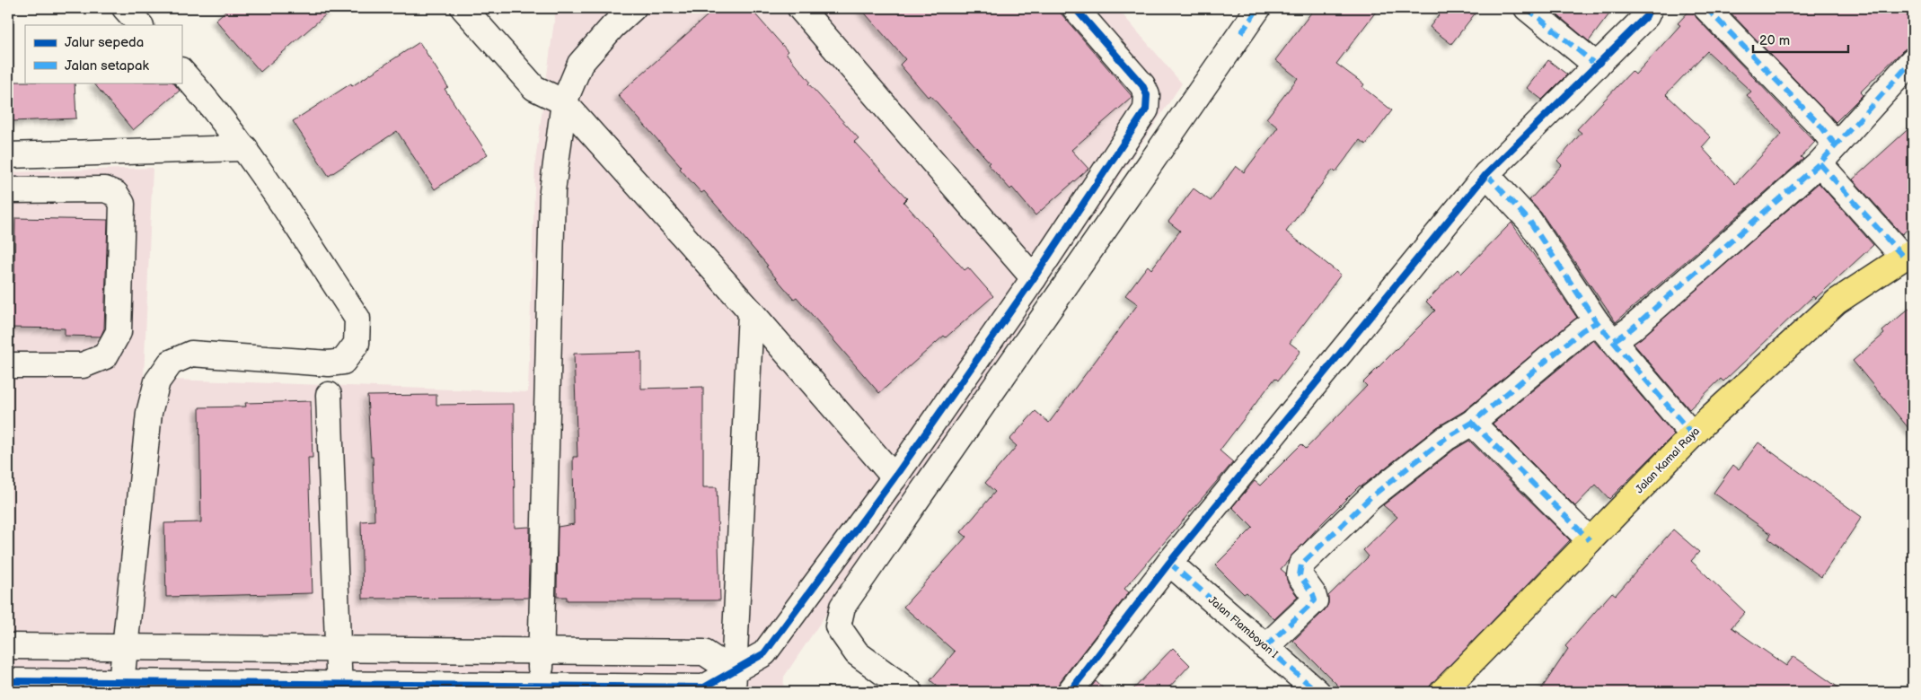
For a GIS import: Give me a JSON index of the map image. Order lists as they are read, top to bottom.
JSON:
{
  "streets": {
    "main road": ["Jalan Kamal Raya"],
    "street": ["Jalan Flamboyan I"]
  },
  "legend": ["Jalur sepeda", "Jalan setapak"],
  "scale_bar": "20 m"
}
